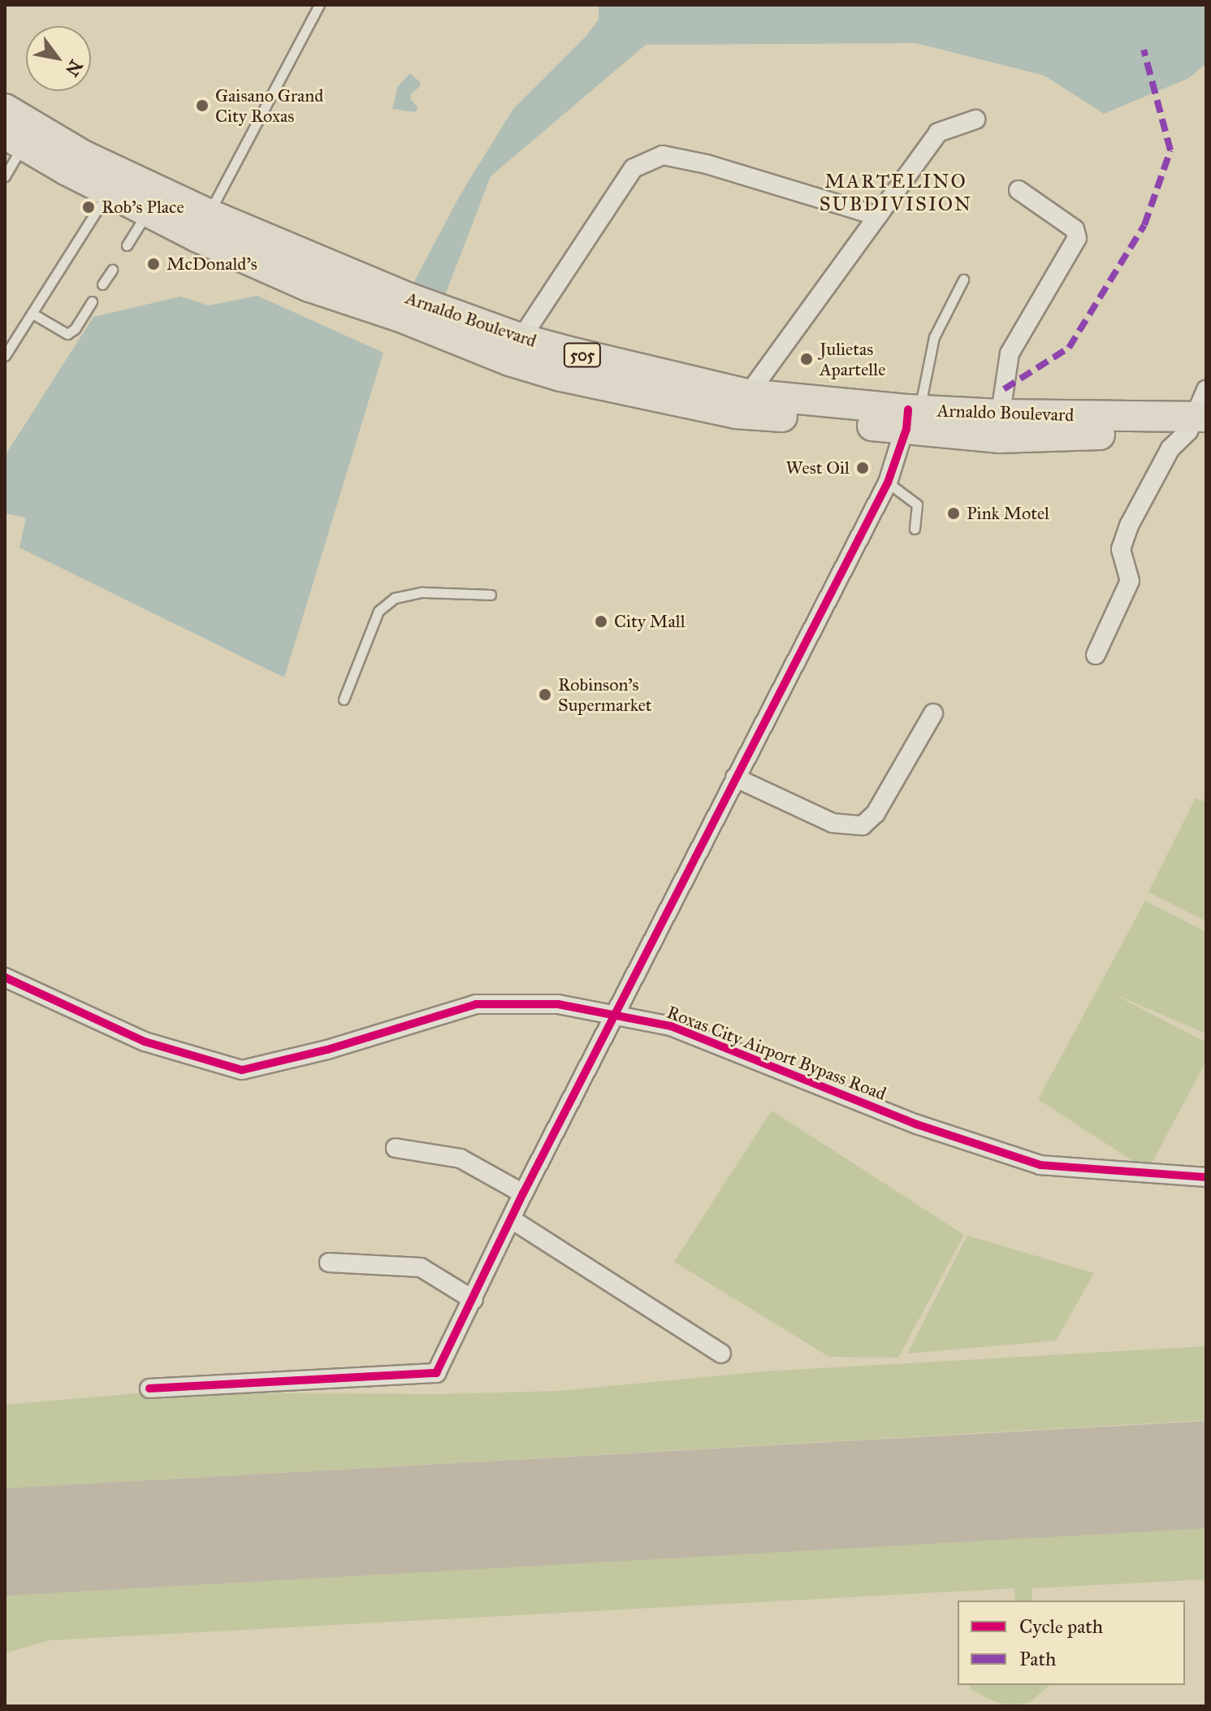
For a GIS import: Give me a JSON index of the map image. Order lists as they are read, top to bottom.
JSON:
{
  "streets": {
    "highway": ["Arnaldo Boulevard", "505"],
    "street": ["Roxas City Airport Bypass Road"]
  },
  "districts": ["MARTELINO SUBDIVISION"],
  "places": [
    "Gaisano Grand City Roxas",
    "Rob's Place",
    "McDonald's",
    "Julietas Apartelle",
    "West Oil",
    "Pink Motel",
    "City Mall",
    "Robinson's Supermarket"
  ],
  "legend": ["Cycle path", "Path"],
  "north": "bottom right"
}
